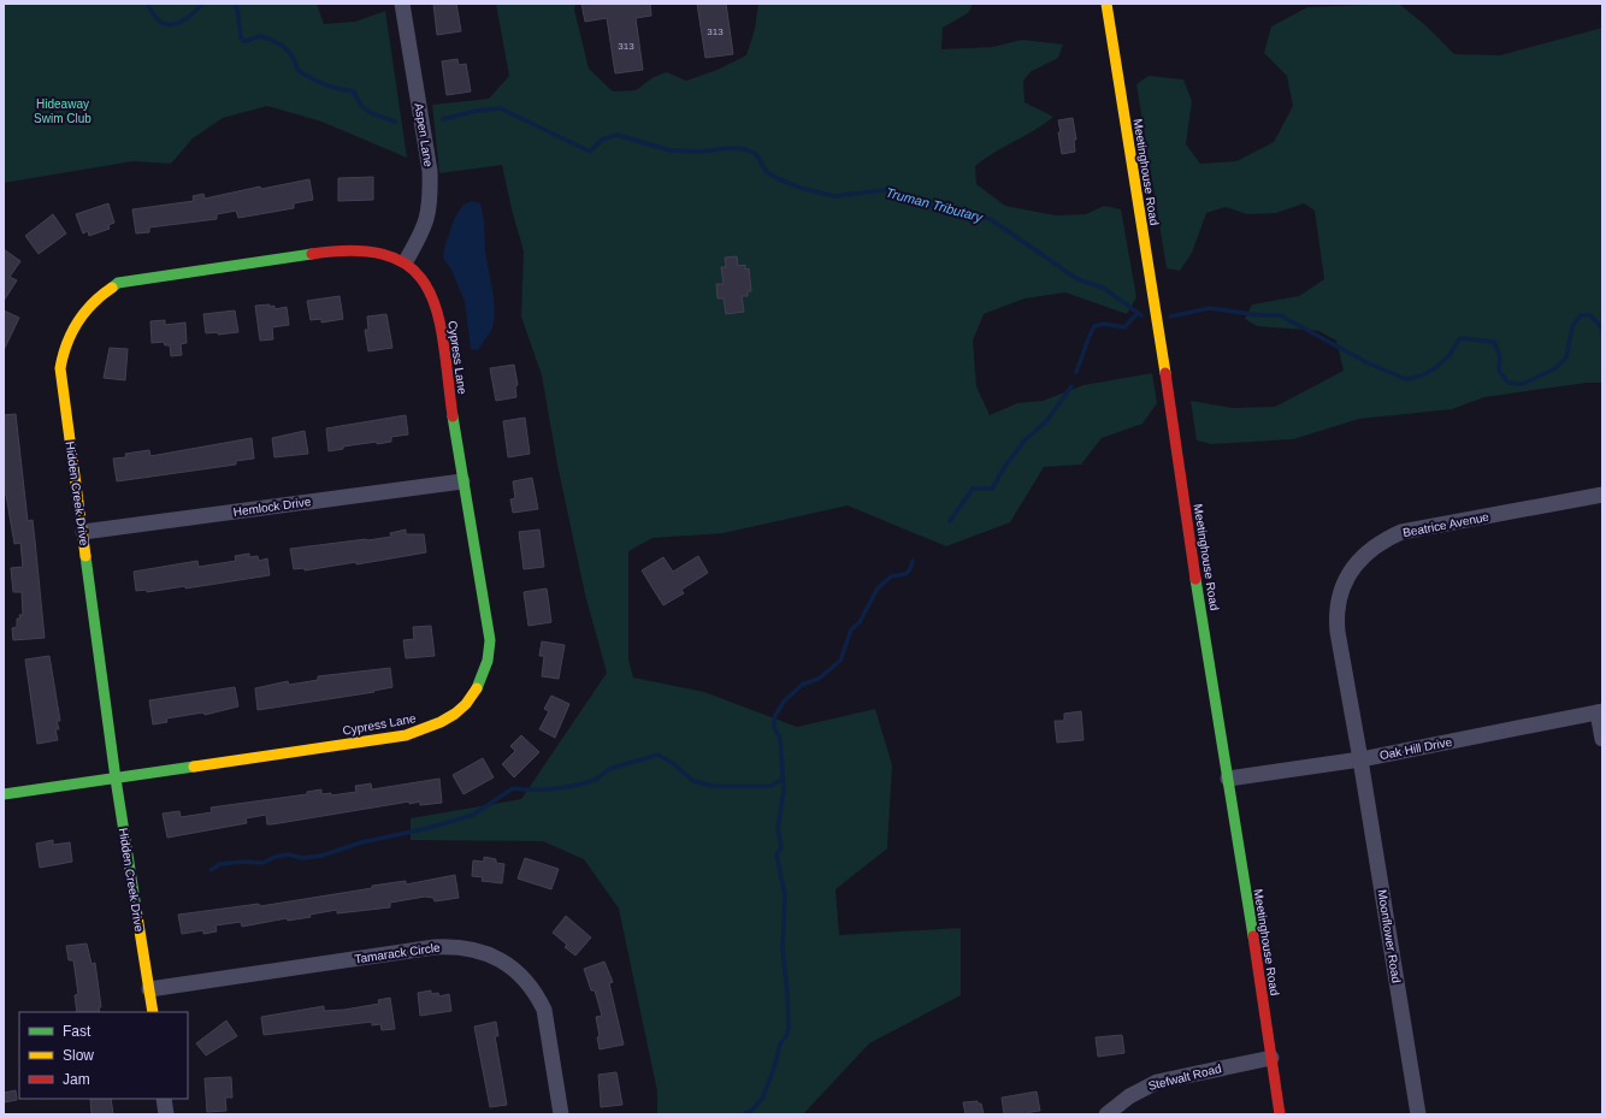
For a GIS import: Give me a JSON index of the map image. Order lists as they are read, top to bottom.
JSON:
{
  "streets": {
    "street": [
      "Aspen Lane",
      "Meetinghouse Road",
      "Cypress Lane",
      "Hidden Creek Drive",
      "Hemlock Drive",
      "Beatrice Avenue",
      "Oak Hill Drive",
      "Moonflower Road",
      "Tamarack Circle",
      "Stefwalt Road"
    ]
  },
  "crossings": [
    ["Aspen Lane", "Cypress Lane"],
    ["Aspen Lane", "Hidden Creek Drive"],
    ["Meetinghouse Road", "Oak Hill Drive"],
    ["Meetinghouse Road", "Stefwalt Road"],
    ["Cypress Lane", "Hidden Creek Drive"],
    ["Cypress Lane", "Hemlock Drive"],
    ["Hidden Creek Drive", "Hemlock Drive"],
    ["Hidden Creek Drive", "Tamarack Circle"],
    ["Beatrice Avenue", "Oak Hill Drive"],
    ["Beatrice Avenue", "Moonflower Road"],
    ["Oak Hill Drive", "Moonflower Road"]
  ],
  "water": ["Truman Tributary"],
  "parks": ["Hideaway Swim Club"],
  "house_numbers": ["313", "313"],
  "legend": ["Fast", "Slow", "Jam"]
}
